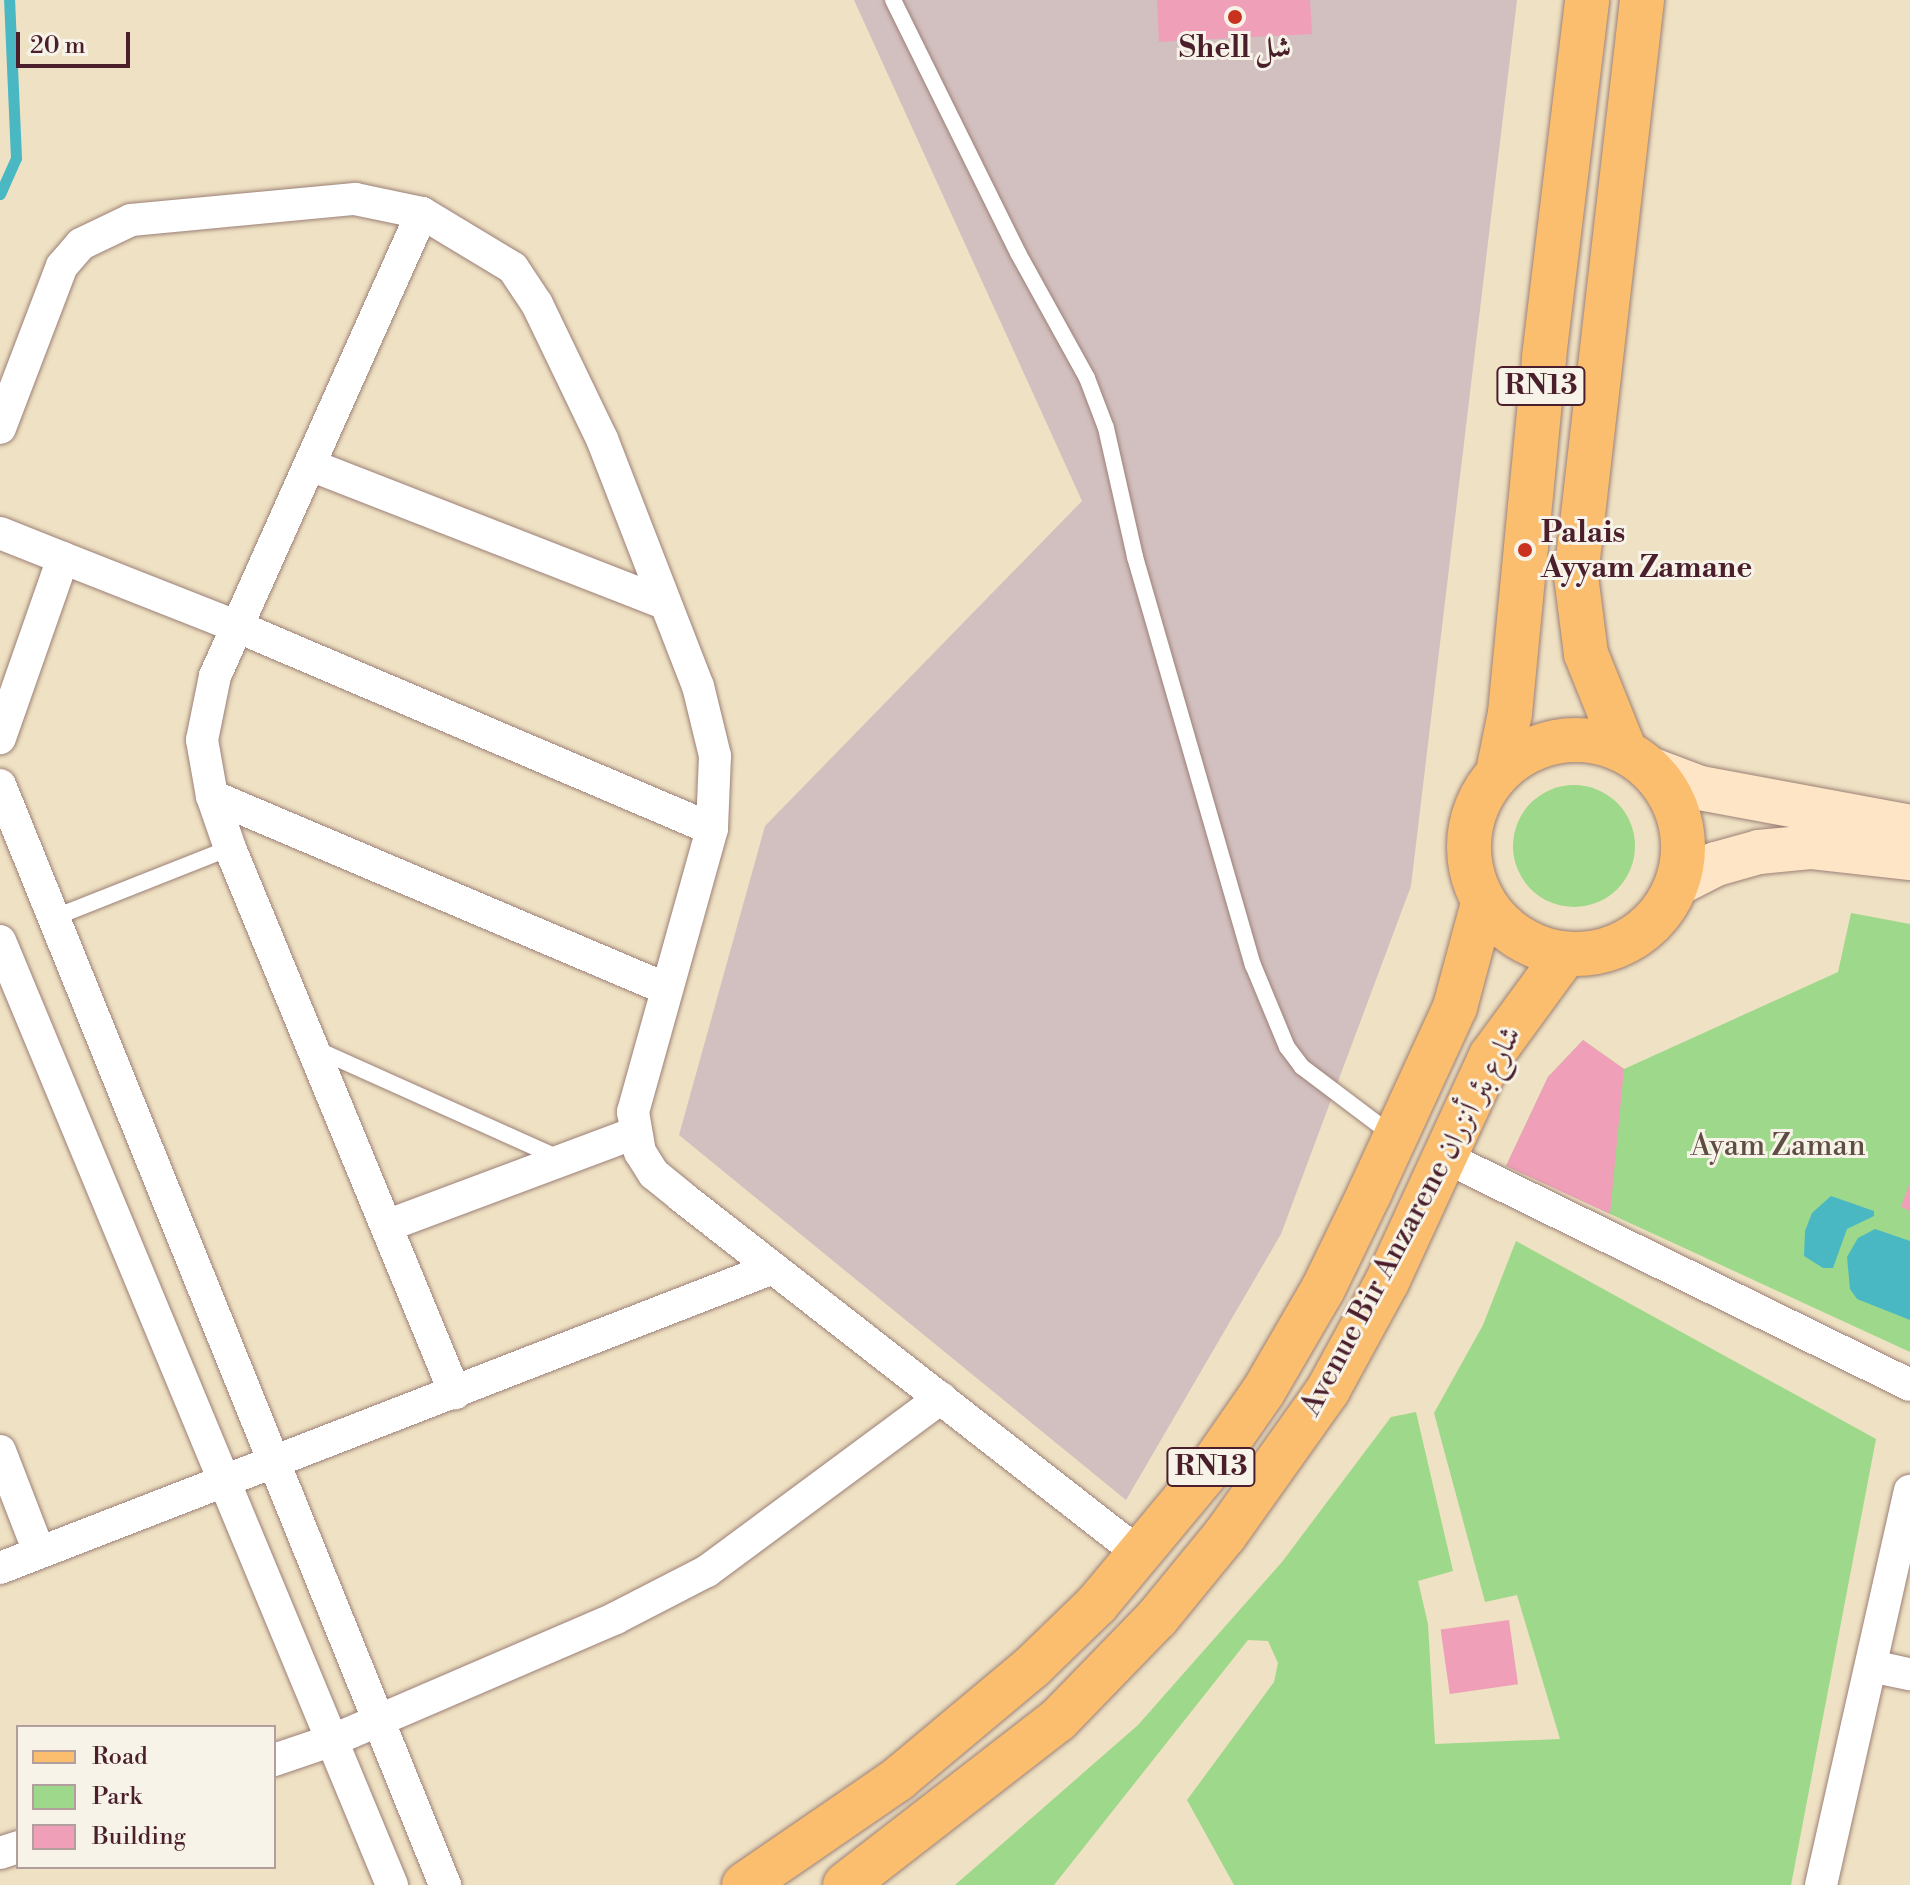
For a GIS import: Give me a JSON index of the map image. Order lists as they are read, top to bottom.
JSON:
{
  "streets": {
    "main road": ["RN13", "Avenue Bir Anzarene شارع بئر أنزران"]
  },
  "crossings": [
    ["RN13", "Avenue Bir Anzarene شارع بئر أنزران"]
  ],
  "parks": ["Ayam Zaman"],
  "places": ["Shell شل", "Palais Ayyam Zamane"],
  "legend": ["Road", "Park", "Building"],
  "scale_bar": "20 m"
}
